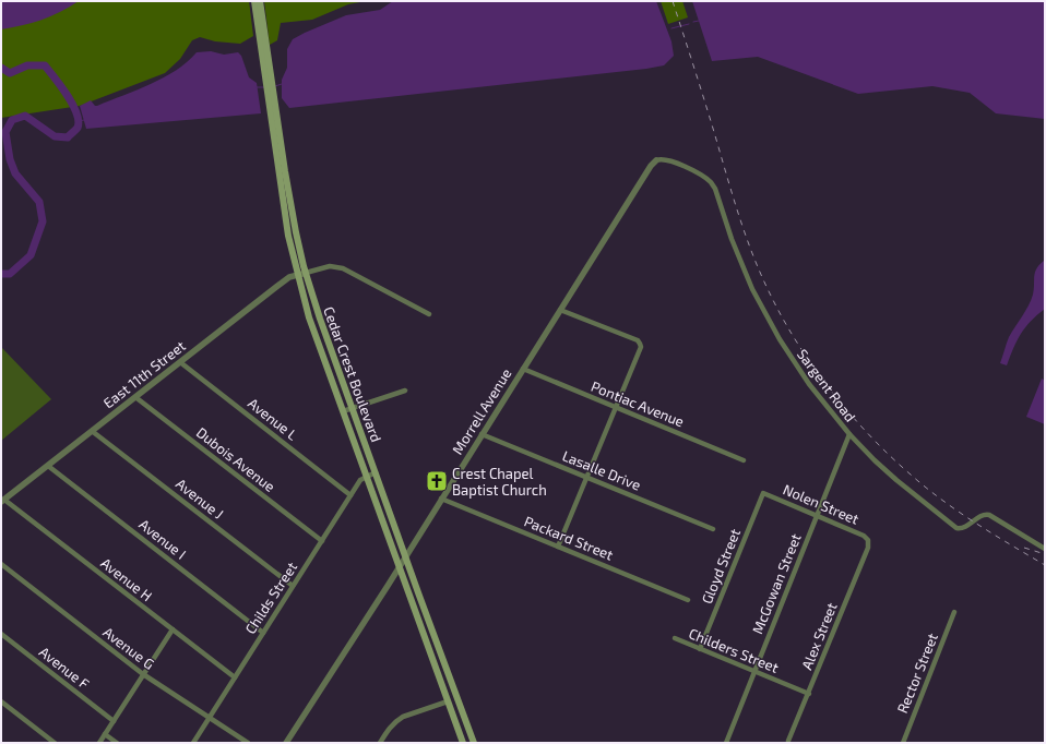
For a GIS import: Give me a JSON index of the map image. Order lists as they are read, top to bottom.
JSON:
{
  "streets": {
    "main road": ["Cedar Crest Boulevard"],
    "street": [
      "East 11th Street",
      "Sargent Road",
      "Pontiac Avenue",
      "Morrell Avenue",
      "Avenue L",
      "Dubois Avenue",
      "Lasalle Drive",
      "Avenue J",
      "Nolen Street",
      "Packard Street",
      "Avenue I",
      "Gloyd Street",
      "Avenue H",
      "McGowan Street",
      "Childs Street",
      "Alex Street",
      "Avenue G",
      "Childers Street",
      "Avenue F",
      "Rector Street"
    ]
  },
  "crossings": [
    ["East 11th Street", "Cedar Crest Boulevard"],
    ["East 11th Street", "Avenue L"],
    ["East 11th Street", "Dubois Avenue"],
    ["East 11th Street", "Avenue J"],
    ["East 11th Street", "Avenue I"],
    ["East 11th Street", "Avenue H"],
    ["Cedar Crest Boulevard", "Morrell Avenue"],
    ["Cedar Crest Boulevard", "Childs Street"],
    ["Sargent Road", "Morrell Avenue"],
    ["Sargent Road", "McGowan Street"],
    ["Pontiac Avenue", "Morrell Avenue"],
    ["Morrell Avenue", "Lasalle Drive"],
    ["Morrell Avenue", "Packard Street"],
    ["Avenue L", "Childs Street"],
    ["Dubois Avenue", "Childs Street"],
    ["Avenue J", "Childs Street"],
    ["Nolen Street", "Gloyd Street"],
    ["Nolen Street", "McGowan Street"],
    ["Nolen Street", "Alex Street"],
    ["Avenue I", "Childs Street"],
    ["Gloyd Street", "Childers Street"],
    ["Avenue H", "Childs Street"],
    ["McGowan Street", "Childers Street"],
    ["Childs Street", "Avenue G"],
    ["Alex Street", "Childers Street"]
  ],
  "places": {
    "church": ["Crest Chapel Baptist Church"]
  }
}
